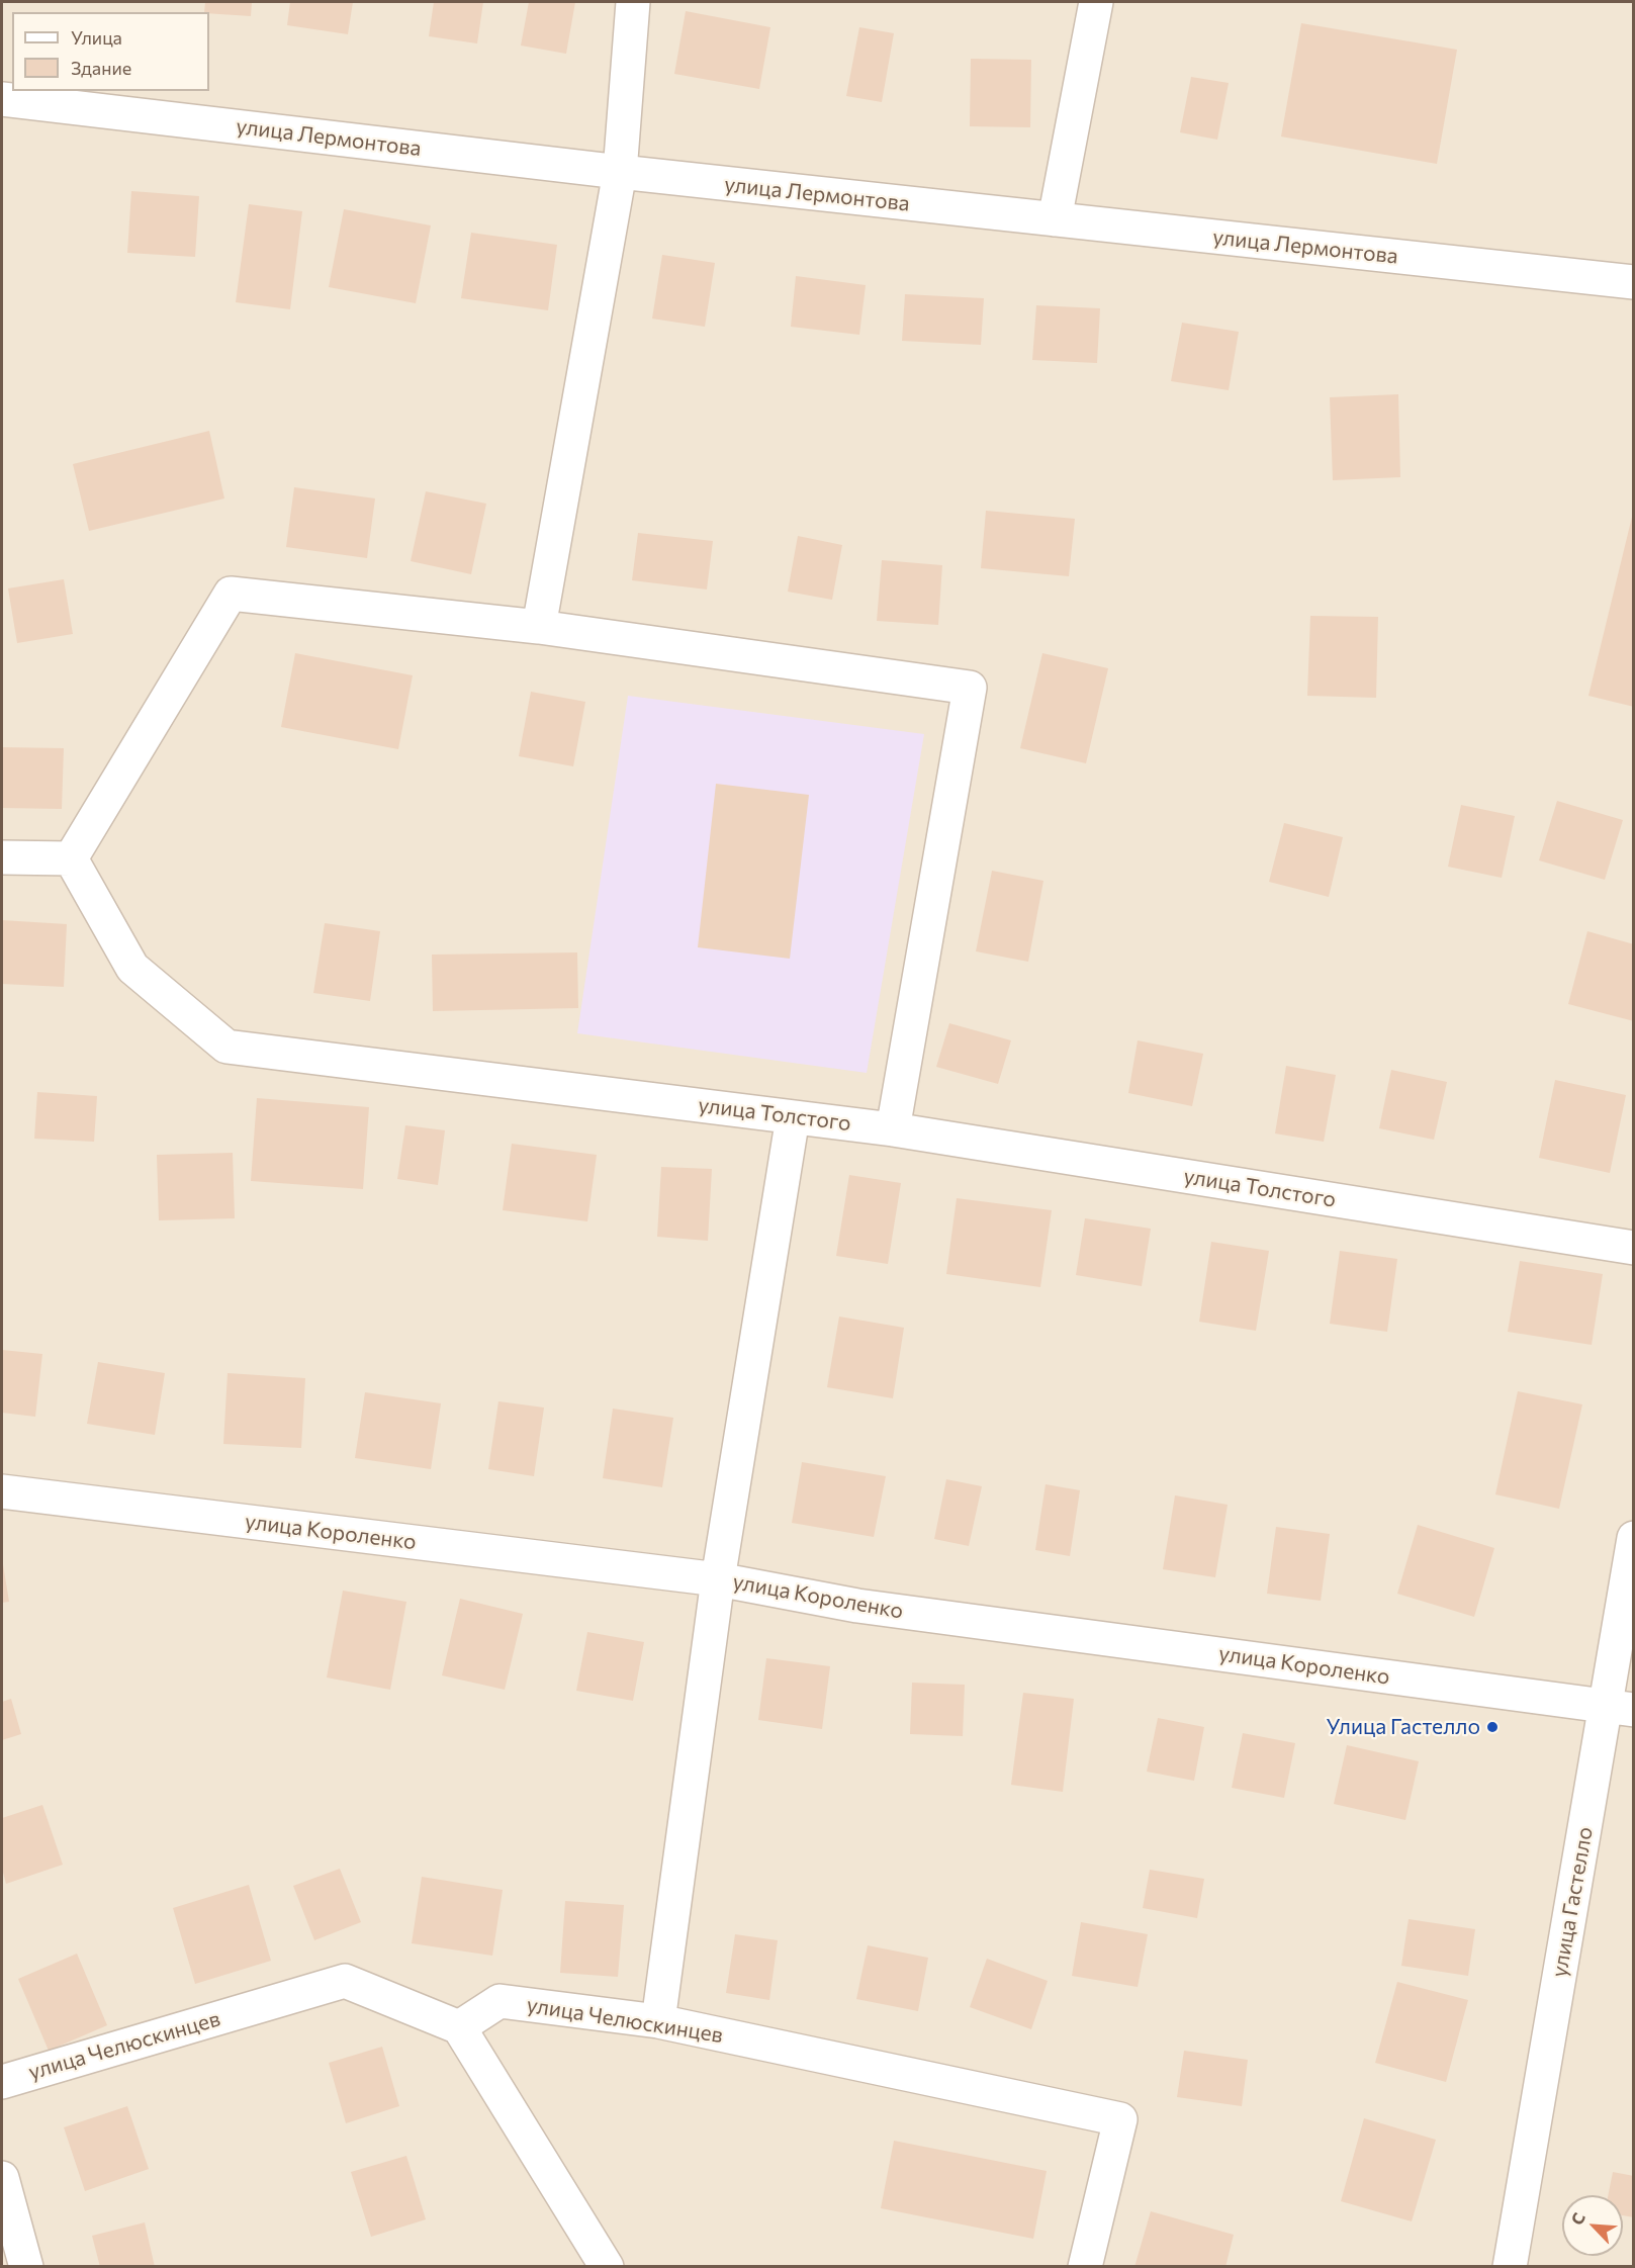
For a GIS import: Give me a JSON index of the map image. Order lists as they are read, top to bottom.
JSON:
{
  "streets": {
    "street": [
      "улица Лермонтова",
      "улица Толстого",
      "улица Короленко",
      "улица Гастелло",
      "улица Челюскинцев"
    ]
  },
  "crossings": [
    ["улица Короленко", "улица Гастелло"]
  ],
  "places": ["Улица Гастелло"],
  "legend": ["Улица", "Здание"],
  "north": "top left"
}
